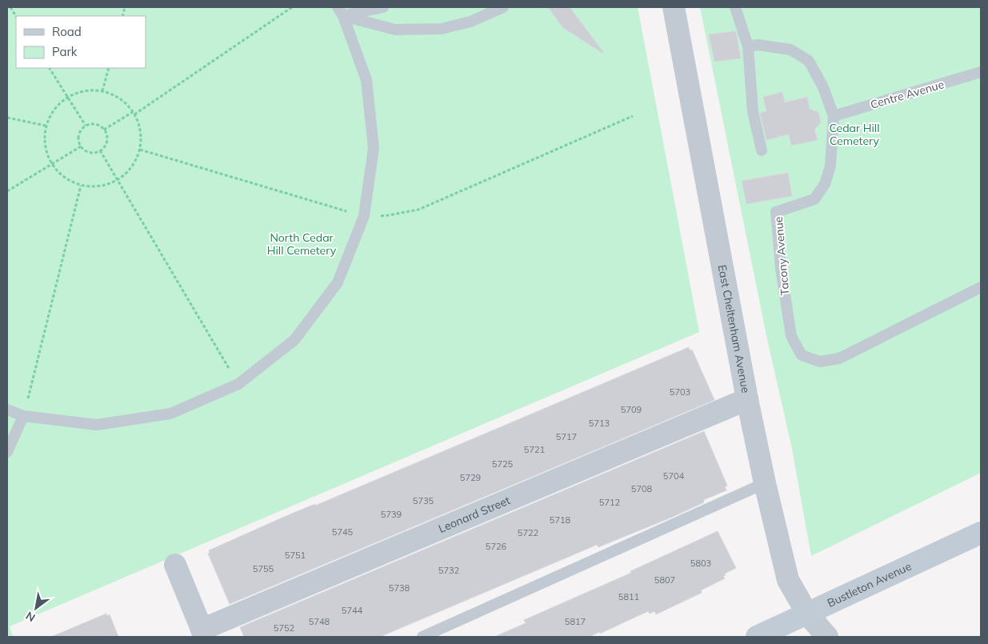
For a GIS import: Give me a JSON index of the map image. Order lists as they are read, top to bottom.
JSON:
{
  "streets": {
    "main road": ["Bustleton Avenue"],
    "street": ["East Cheltenham Avenue", "Leonard Street"],
    "lane": ["Centre Avenue", "Tacony Avenue"]
  },
  "crossings": [
    ["Centre Avenue", "Tacony Avenue"],
    ["East Cheltenham Avenue", "Leonard Street"],
    ["East Cheltenham Avenue", "Bustleton Avenue"]
  ],
  "parks": ["Cedar Hill Cemetery", "North Cedar Hill Cemetery"],
  "house_numbers": [
    "5703",
    "5709",
    "5713",
    "5717",
    "5721",
    "5725",
    "5704",
    "5729",
    "5708",
    "5735",
    "5712",
    "5739",
    "5718",
    "5745",
    "5722",
    "5726",
    "5751",
    "5803",
    "5755",
    "5732",
    "5807",
    "5738",
    "5811",
    "5744",
    "5748",
    "5817",
    "5752"
  ],
  "legend": ["Road", "Park"],
  "north": "bottom left"
}
